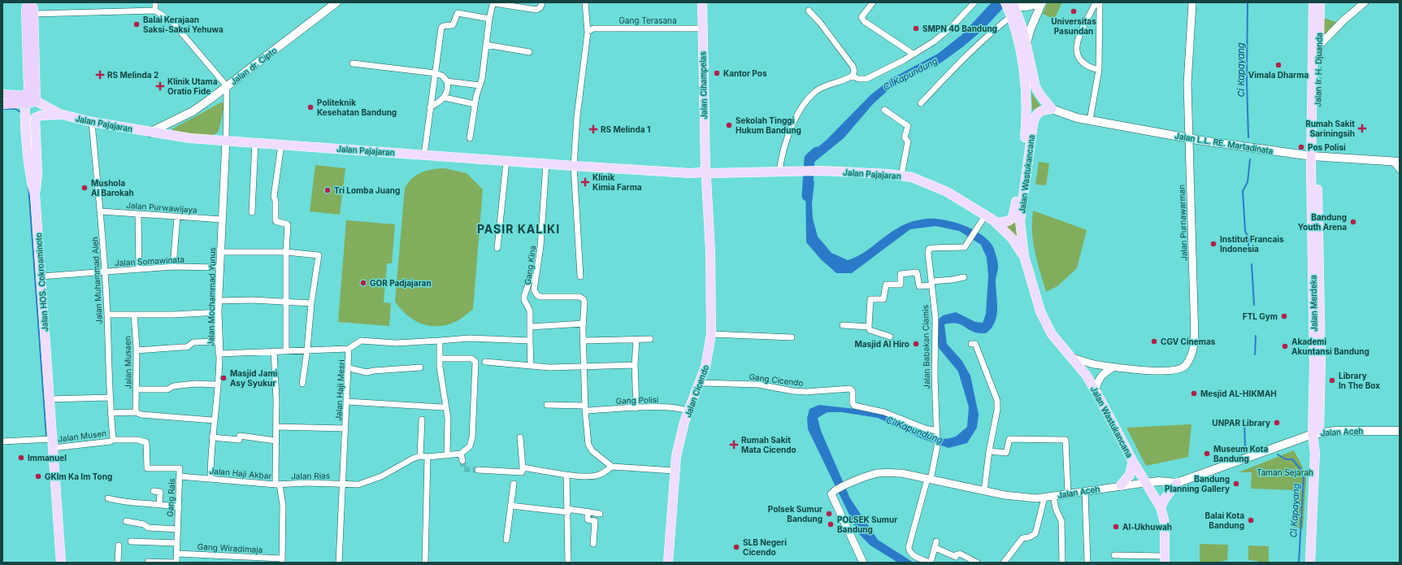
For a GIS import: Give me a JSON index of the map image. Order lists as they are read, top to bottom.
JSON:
{
  "streets": {
    "highway": ["Jalan HOS. Cokroaminoto"],
    "main road": [
      "Jalan dr. Cipto",
      "Jalan Ir. H. Djuanda",
      "Jalan Cihampelas",
      "Jalan Pajajaran",
      "Jalan L.L. RE. Martadinata",
      "Jalan Wastukancana",
      "Jalan Merdeka",
      "Jalan Cicendo",
      "Jalan Aceh"
    ],
    "street": [
      "Gang Terasana",
      "Jalan Purwawijaya",
      "Jalan Purnawarman",
      "Jalan Somawinata",
      "Gang Kina",
      "Jalan Muhammad Aleh",
      "Jalan Mochammad Yunus",
      "Jalan Babakan Ciamis",
      "Jalan Musaen",
      "Gang Cicendo",
      "Jalan Haji Mesri",
      "Gang Polisi",
      "Jalan Musen",
      "Jalan Haji Akbar",
      "Jalan Rias",
      "Gang Rais",
      "Gang Wiradimaja"
    ]
  },
  "crossings": [
    ["Gang Terasana", "Jalan Cihampelas"],
    ["Jalan dr. Cipto", "Jalan Pajajaran"],
    ["Jalan Ir. H. Djuanda", "Jalan L.L. RE. Martadinata"],
    ["Jalan Ir. H. Djuanda", "Jalan Merdeka"],
    ["Jalan Cihampelas", "Jalan Pajajaran"],
    ["Jalan Cihampelas", "Jalan Cicendo"],
    ["Jalan Pajajaran", "Jalan Wastukancana"],
    ["Jalan Pajajaran", "Gang Kina"],
    ["Jalan Pajajaran", "Jalan Muhammad Aleh"],
    ["Jalan Pajajaran", "Jalan Mochammad Yunus"],
    ["Jalan Pajajaran", "Jalan Babakan Ciamis"],
    ["Jalan Pajajaran", "Jalan Cicendo"],
    ["Jalan L.L. RE. Martadinata", "Jalan Wastukancana"],
    ["Jalan L.L. RE. Martadinata", "Jalan Purnawarman"],
    ["Jalan L.L. RE. Martadinata", "Jalan Merdeka"],
    ["Jalan Wastukancana", "Jalan Purnawarman"],
    ["Jalan Wastukancana", "Jalan Aceh"],
    ["Jalan Purwawijaya", "Jalan Muhammad Aleh"],
    ["Jalan Purwawijaya", "Jalan Mochammad Yunus"],
    ["Jalan Somawinata", "Jalan Muhammad Aleh"],
    ["Jalan Somawinata", "Jalan HOS. Cokroaminoto"],
    ["Jalan Somawinata", "Jalan Mochammad Yunus"],
    ["Jalan Muhammad Aleh", "Jalan Musen"],
    ["Jalan Muhammad Aleh", "Gang Rais"],
    ["Jalan HOS. Cokroaminoto", "Jalan Musen"],
    ["Jalan Mochammad Yunus", "Jalan Haji Mesri"],
    ["Jalan Mochammad Yunus", "Jalan Haji Akbar"],
    ["Jalan Merdeka", "Jalan Aceh"],
    ["Jalan Babakan Ciamis", "Gang Cicendo"],
    ["Jalan Babakan Ciamis", "Jalan Aceh"],
    ["Gang Cicendo", "Jalan Cicendo"],
    ["Jalan Haji Mesri", "Jalan Rias"],
    ["Jalan Cicendo", "Gang Polisi"],
    ["Jalan Musen", "Gang Rais"],
    ["Jalan Haji Akbar", "Jalan Rias"],
    ["Jalan Haji Akbar", "Gang Rais"],
    ["Jalan Haji Akbar", "Gang Wiradimaja"],
    ["Gang Rais", "Gang Wiradimaja"]
  ],
  "districts": ["PASIR KALIKI"],
  "water": ["Ci Kapayang", "Ci Kapundung"],
  "parks": ["Taman Sejarah"],
  "places": {
    "other": [
      "Universitas Pasundan",
      "Balai Kerajaan Saksi-Saksi Yehuwa",
      "SMPN 40 Bandung",
      "Vimala Dharma",
      "Kantor Pos",
      "Politeknik Kesehatan Bandung",
      "Sekolah Tinggi Hukum Bandung",
      "Pos Polisi",
      "Mushola Al Barokah",
      "Tri Lomba Juang",
      "Bandung Youth Arena",
      "Institut Francais Indonesia",
      "GOR Padjajaran",
      "FTL Gym",
      "CGV Cinemas",
      "Masjid Al Hiro",
      "Akademi Akuntansi Bandung",
      "Masjid Jami Asy Syukur",
      "Library In The Box",
      "Mesjid AL-HIKMAH",
      "UNPAR Library",
      "Museum Kota Bandung",
      "Immanuel",
      "GKIm Ka Im Tong",
      "Bandung Planning Gallery",
      "Polsek Sumur Bandung",
      "Balai Kota Bandung",
      "POLSEK Sumur Bandung",
      "Al-Ukhuwah",
      "SLB Negeri Cicendo"
    ],
    "health": [
      "RS Melinda 2",
      "Klinik Utama Oratio Fide",
      "Rumah Sakit Sariningsih",
      "RS Melinda 1",
      "Klinik Kimia Farma",
      "Rumah Sakit Mata Cicendo"
    ]
  }
}
